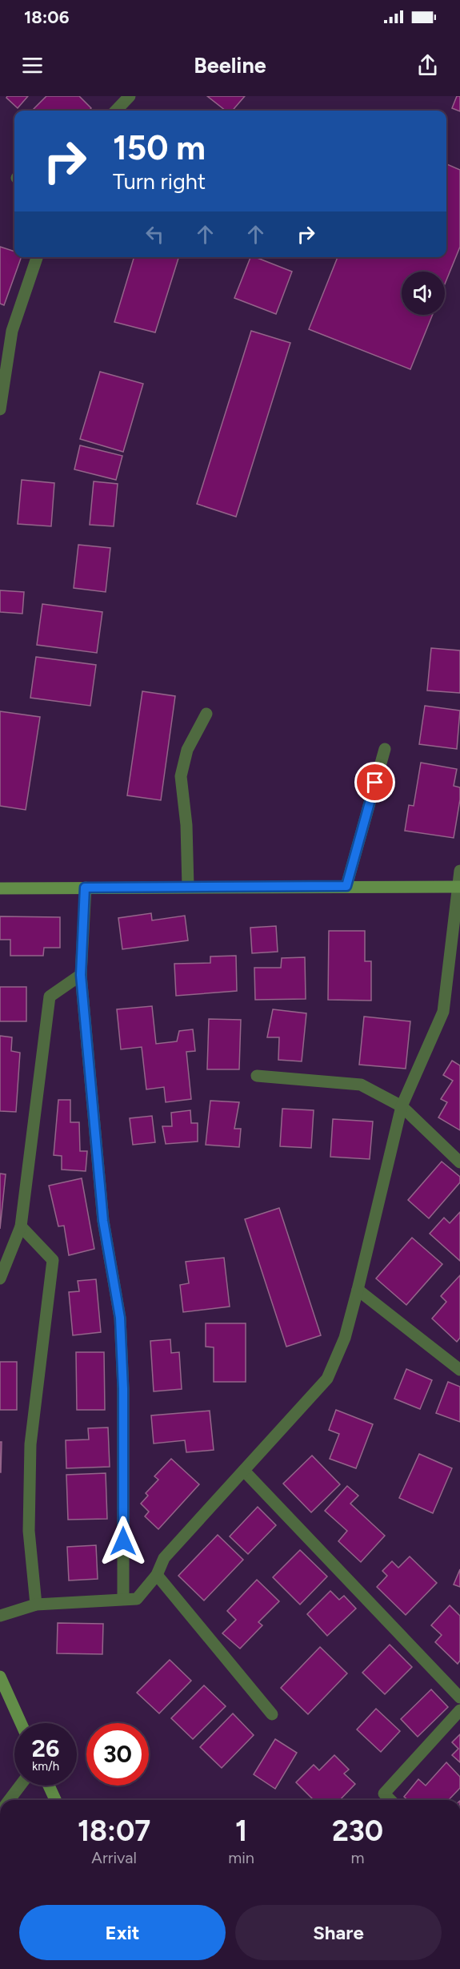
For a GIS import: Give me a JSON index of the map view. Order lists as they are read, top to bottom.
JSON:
{
  "page": {
    "status": "18:06",
    "header": "Beeline",
    "turn": ["150 m", "Turn right"],
    "speed": "26 km/h",
    "limit": "30",
    "eta": [
      "18:07",
      "Arrival",
      "1",
      "min",
      "230",
      "m"
    ],
    "buttons": ["Exit", "Share"]
  }
}
